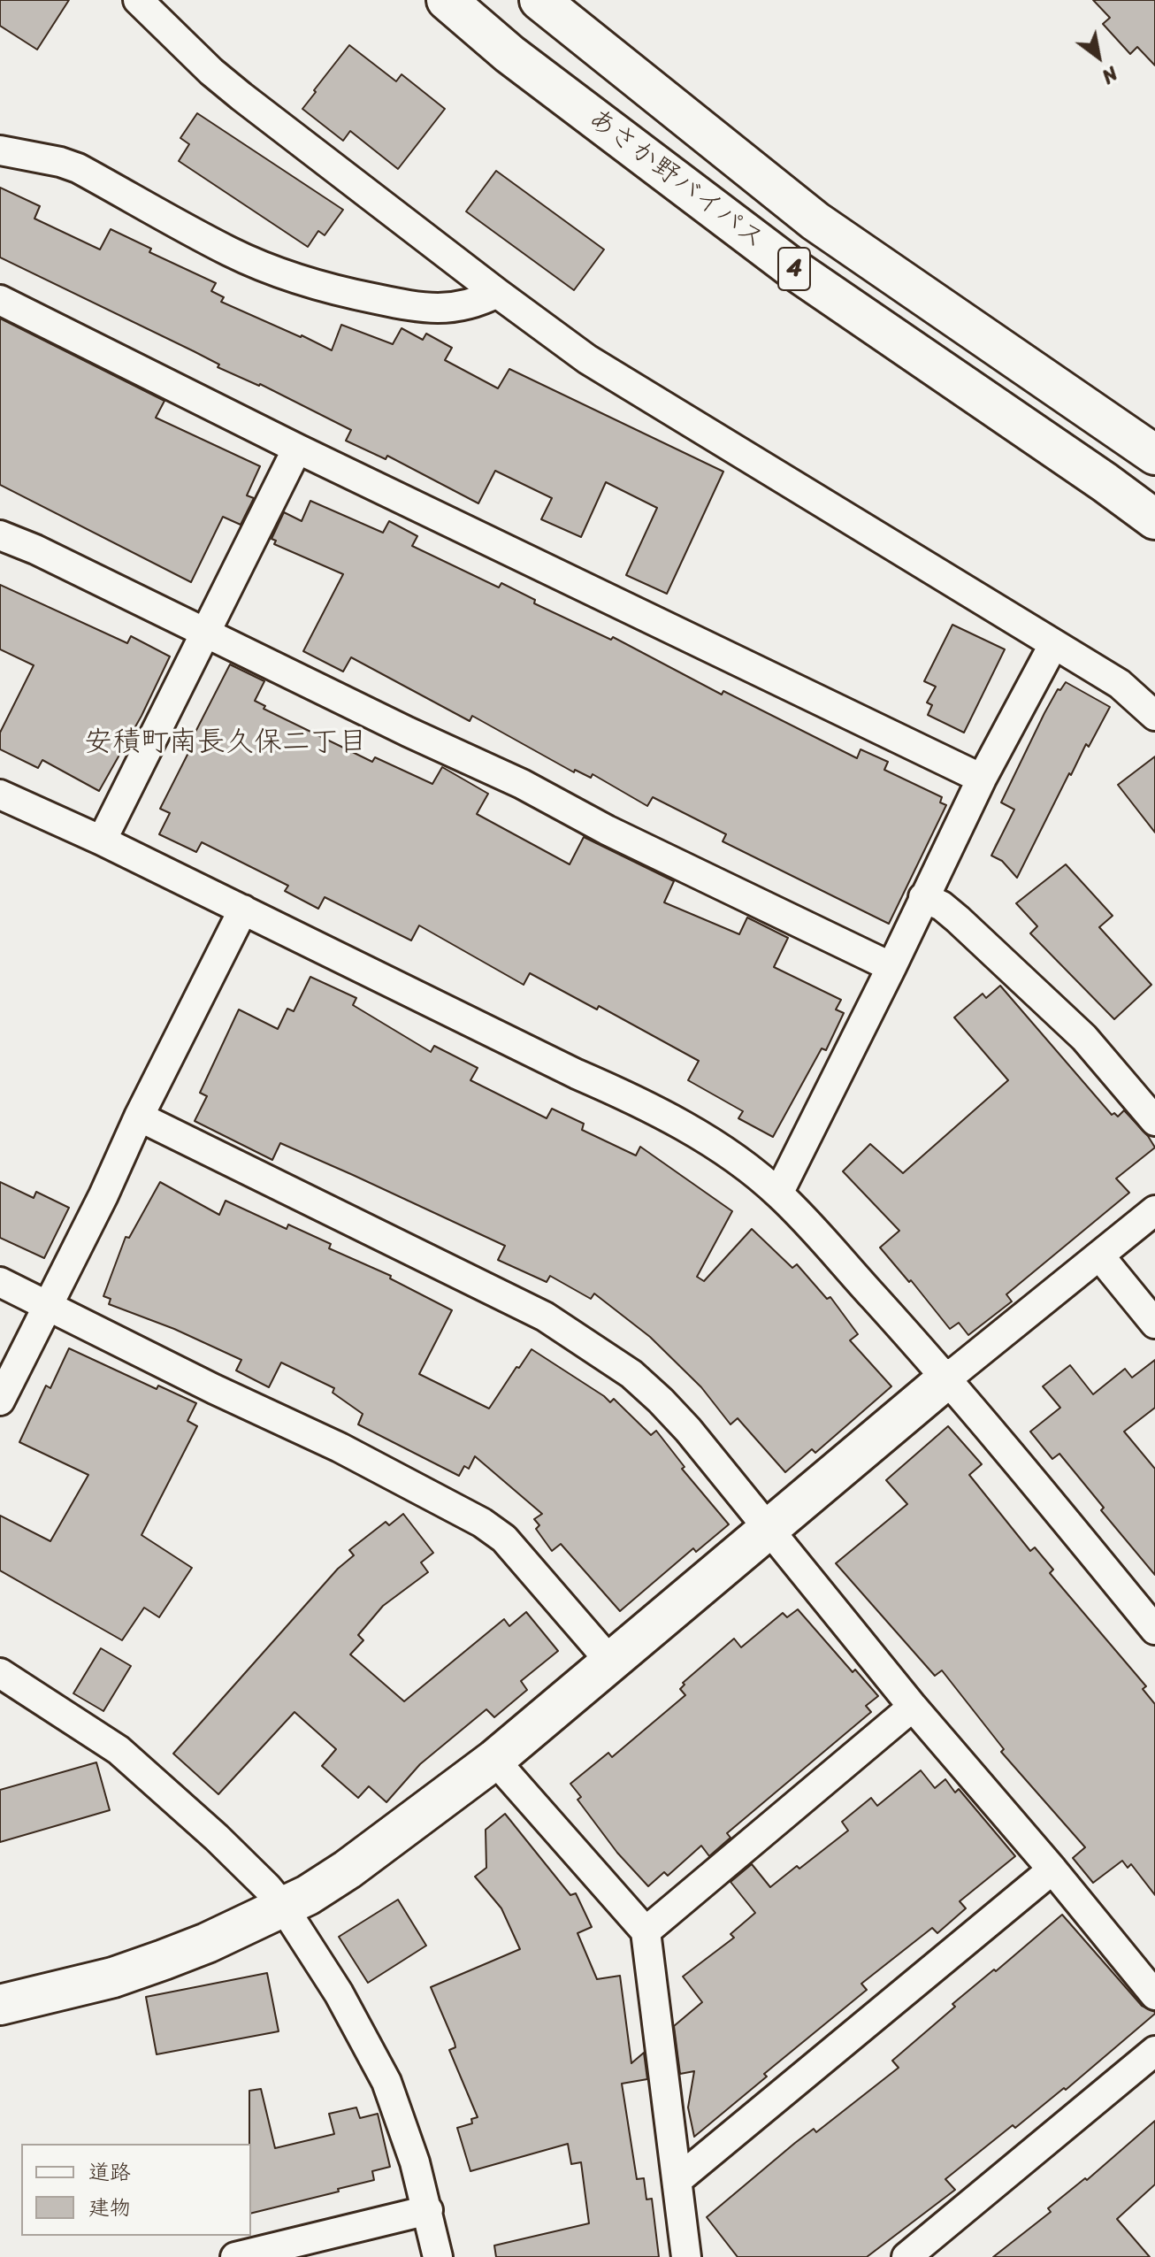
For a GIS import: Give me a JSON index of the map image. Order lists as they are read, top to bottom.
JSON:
{
  "streets": {
    "main road": ["あさか野バイパス", "4"]
  },
  "districts": ["安積町南長久保二丁目"],
  "legend": ["道路", "建物"],
  "north": "bottom right"
}
